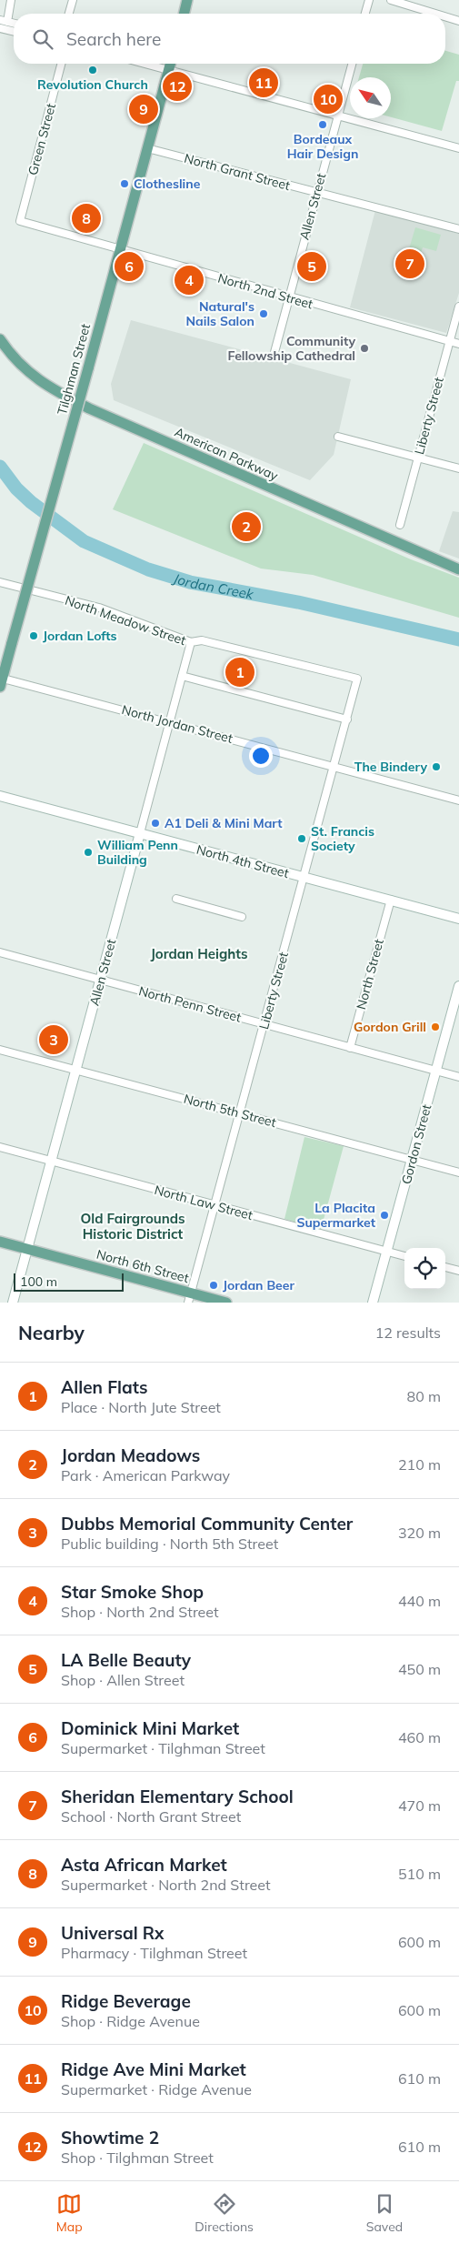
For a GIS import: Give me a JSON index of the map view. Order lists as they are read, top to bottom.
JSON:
{
  "streets": {
    "main road": ["Tilghman Street", "American Parkway", "North 6th Street"],
    "street": [
      "Green Street",
      "North Grant Street",
      "Allen Street",
      "North 2nd Street",
      "Liberty Street",
      "North Meadow Street",
      "North Jordan Street",
      "North 4th Street",
      "North Street",
      "North Penn Street",
      "North 5th Street",
      "Gordon Street",
      "North Law Street"
    ]
  },
  "crossings": [
    ["Green Street", "North 2nd Street"],
    ["North Grant Street", "Allen Street"],
    ["North Grant Street", "Tilghman Street"],
    ["Allen Street", "North 2nd Street"],
    ["Allen Street", "North Meadow Street"],
    ["Allen Street", "North Jordan Street"],
    ["Allen Street", "North 4th Street"],
    ["Allen Street", "North Penn Street"],
    ["Allen Street", "North 5th Street"],
    ["Allen Street", "North Law Street"],
    ["Allen Street", "North 6th Street"],
    ["North 2nd Street", "Tilghman Street"],
    ["North 2nd Street", "Liberty Street"],
    ["Tilghman Street", "North Jordan Street"],
    ["Liberty Street", "North Meadow Street"],
    ["Liberty Street", "North Jordan Street"],
    ["Liberty Street", "North 4th Street"],
    ["Liberty Street", "North Penn Street"],
    ["Liberty Street", "North 5th Street"],
    ["Liberty Street", "North Law Street"],
    ["Liberty Street", "North 6th Street"],
    ["North 4th Street", "North Street"],
    ["North Street", "North Penn Street"],
    ["North Penn Street", "Gordon Street"],
    ["North 5th Street", "Gordon Street"],
    ["Gordon Street", "North Law Street"]
  ],
  "districts": ["Jordan Heights", "Old Fairgrounds Historic District"],
  "water": ["Jordan Creek"],
  "places": [
    "Revolution Church",
    "Bordeaux Hair Design",
    "Clothesline",
    "Natural's Nails Salon",
    "Community Fellowship Cathedral",
    "Jordan Lofts",
    "The Bindery",
    "A1 Deli & Mini Mart",
    "St. Francis Society",
    "William Penn Building",
    "Gordon Grill",
    "La Placita Supermarket",
    "Jordan Beer"
  ],
  "scale_bar": "100 m",
  "north": "top left",
  "page": {
    "search": "Search here",
    "pins": [
      "11",
      "12",
      "10",
      "9",
      "8",
      "7",
      "5",
      "6",
      "4",
      "2",
      "1",
      "3"
    ],
    "scale": "100 m",
    "heading": ["Nearby", "12 results"],
    "list": [
      {
        "mark": "1",
        "name": "Allen Flats",
        "note": "Place · North Jute Street",
        "value": "80 m"
      },
      {
        "mark": "2",
        "name": "Jordan Meadows",
        "note": "Park · American Parkway",
        "value": "210 m"
      },
      {
        "mark": "3",
        "name": "Dubbs Memorial Community Center",
        "note": "Public building · North 5th Street",
        "value": "320 m"
      },
      {
        "mark": "4",
        "name": "Star Smoke Shop",
        "note": "Shop · North 2nd Street",
        "value": "440 m"
      },
      {
        "mark": "5",
        "name": "LA Belle Beauty",
        "note": "Shop · Allen Street",
        "value": "450 m"
      },
      {
        "mark": "6",
        "name": "Dominick Mini Market",
        "note": "Supermarket · Tilghman Street",
        "value": "460 m"
      },
      {
        "mark": "7",
        "name": "Sheridan Elementary School",
        "note": "School · North Grant Street",
        "value": "470 m"
      },
      {
        "mark": "8",
        "name": "Asta African Market",
        "note": "Supermarket · North 2nd Street",
        "value": "510 m"
      },
      {
        "mark": "9",
        "name": "Universal Rx",
        "note": "Pharmacy · Tilghman Street",
        "value": "600 m"
      },
      {
        "mark": "10",
        "name": "Ridge Beverage",
        "note": "Shop · Ridge Avenue",
        "value": "600 m"
      },
      {
        "mark": "11",
        "name": "Ridge Ave Mini Market",
        "note": "Supermarket · Ridge Avenue",
        "value": "610 m"
      },
      {
        "mark": "12",
        "name": "Showtime 2",
        "note": "Shop · Tilghman Street",
        "value": "610 m"
      }
    ],
    "nav": ["Map", "Directions", "Saved"]
  }
}
